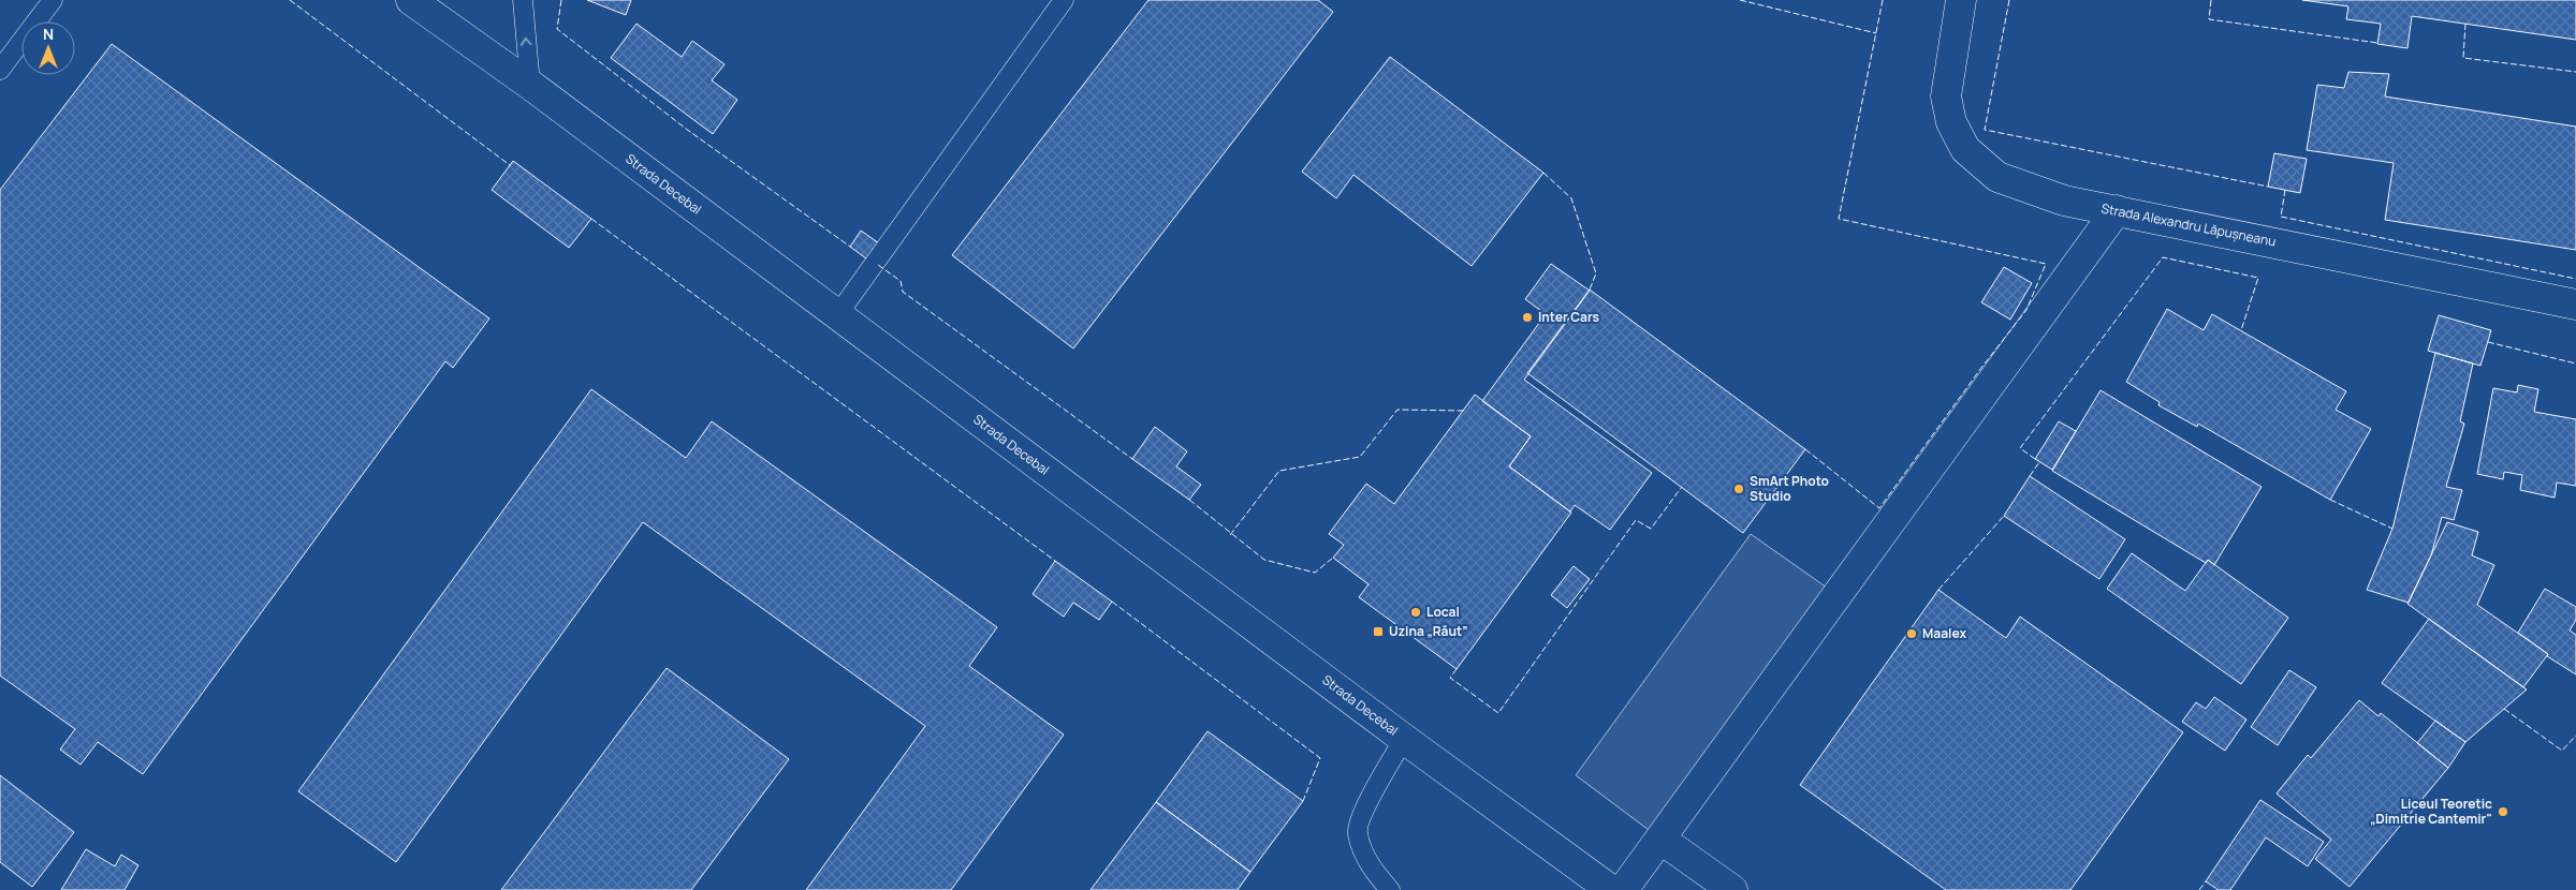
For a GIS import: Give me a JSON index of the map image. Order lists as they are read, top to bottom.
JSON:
{
  "streets": {
    "street": ["Strada Decebal", "Strada Alexandru Lăpușneanu"]
  },
  "places": {
    "other": [
      "Inter Cars",
      "SmArt Photo Studio",
      "Local",
      "Maalex",
      "Liceul Teoretic „Dimitrie Cantemir\""
    ],
    "transit": ["Uzina „Răut”"]
  },
  "north": "top"
}
